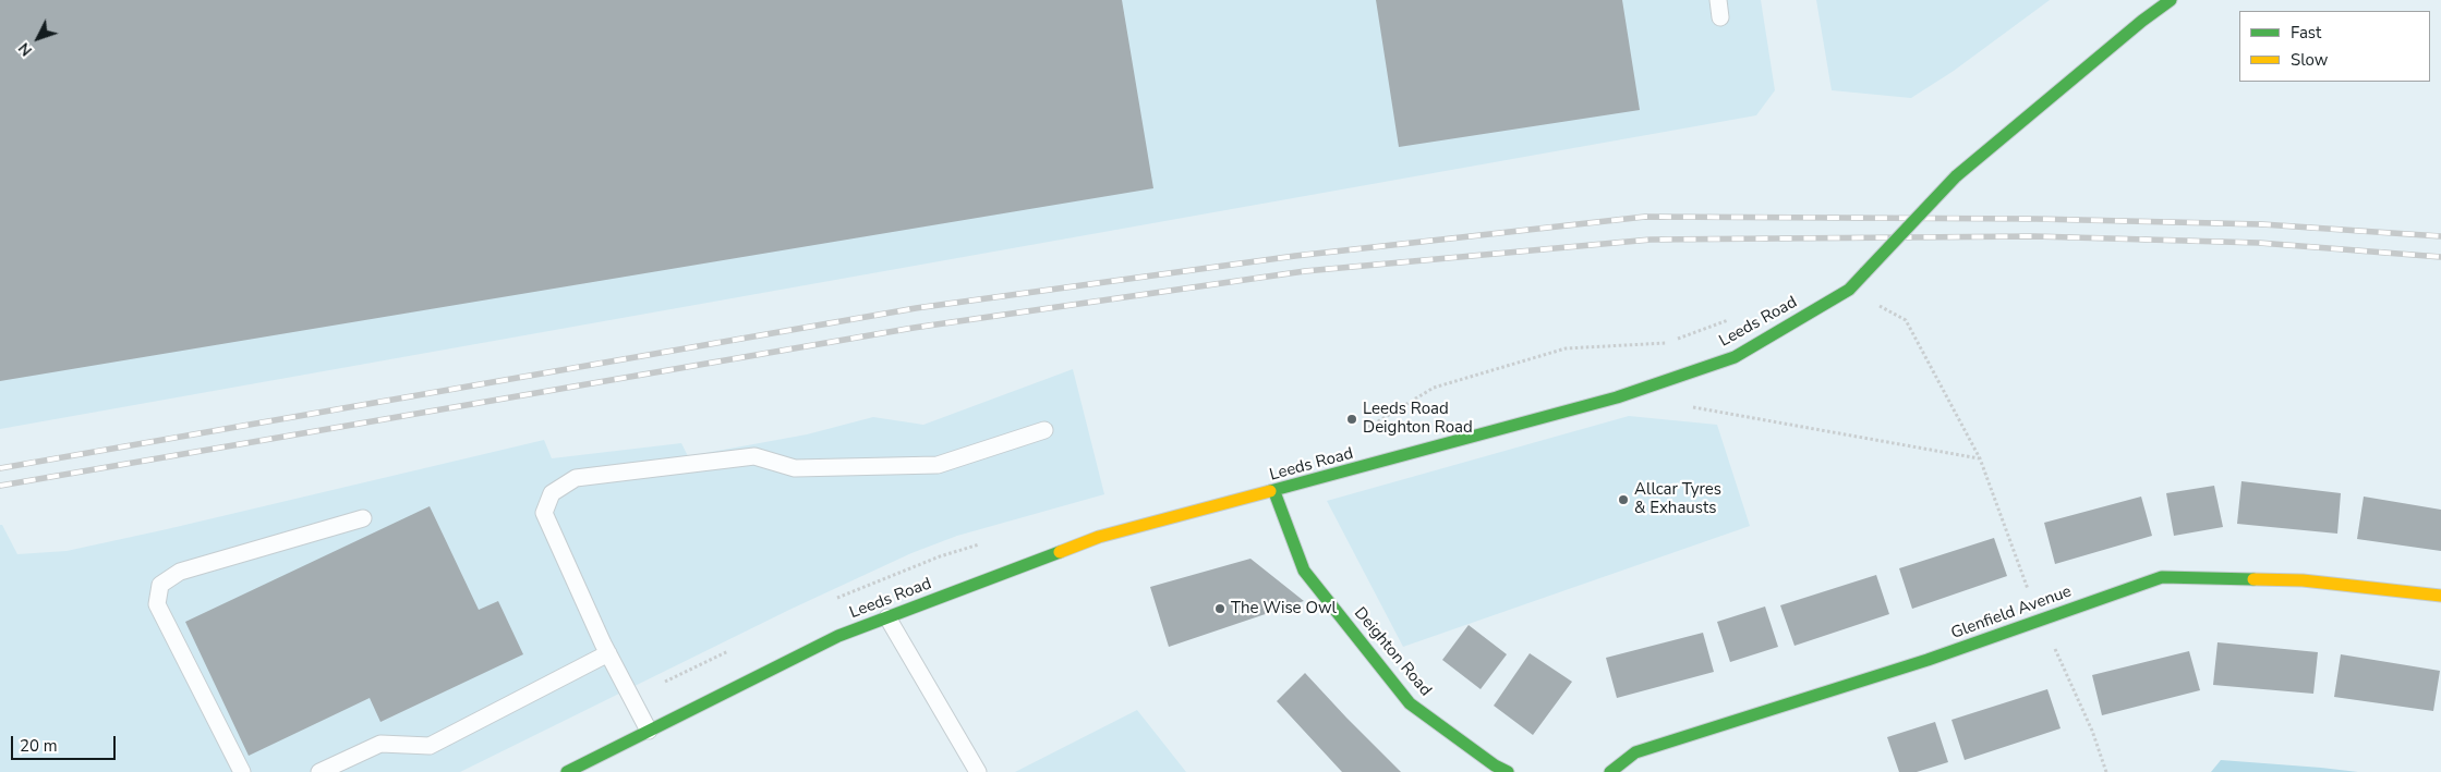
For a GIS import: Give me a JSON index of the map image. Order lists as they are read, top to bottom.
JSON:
{
  "streets": {
    "main road": ["Leeds Road", "Glenfield Avenue", "Deighton Road"]
  },
  "crossings": [
    ["Leeds Road", "Deighton Road"]
  ],
  "places": ["Leeds Road Deighton Road", "Allcar Tyres & Exhausts", "The Wise Owl"],
  "legend": ["Fast", "Slow"],
  "scale_bar": "20 m",
  "north": "bottom left"
}
